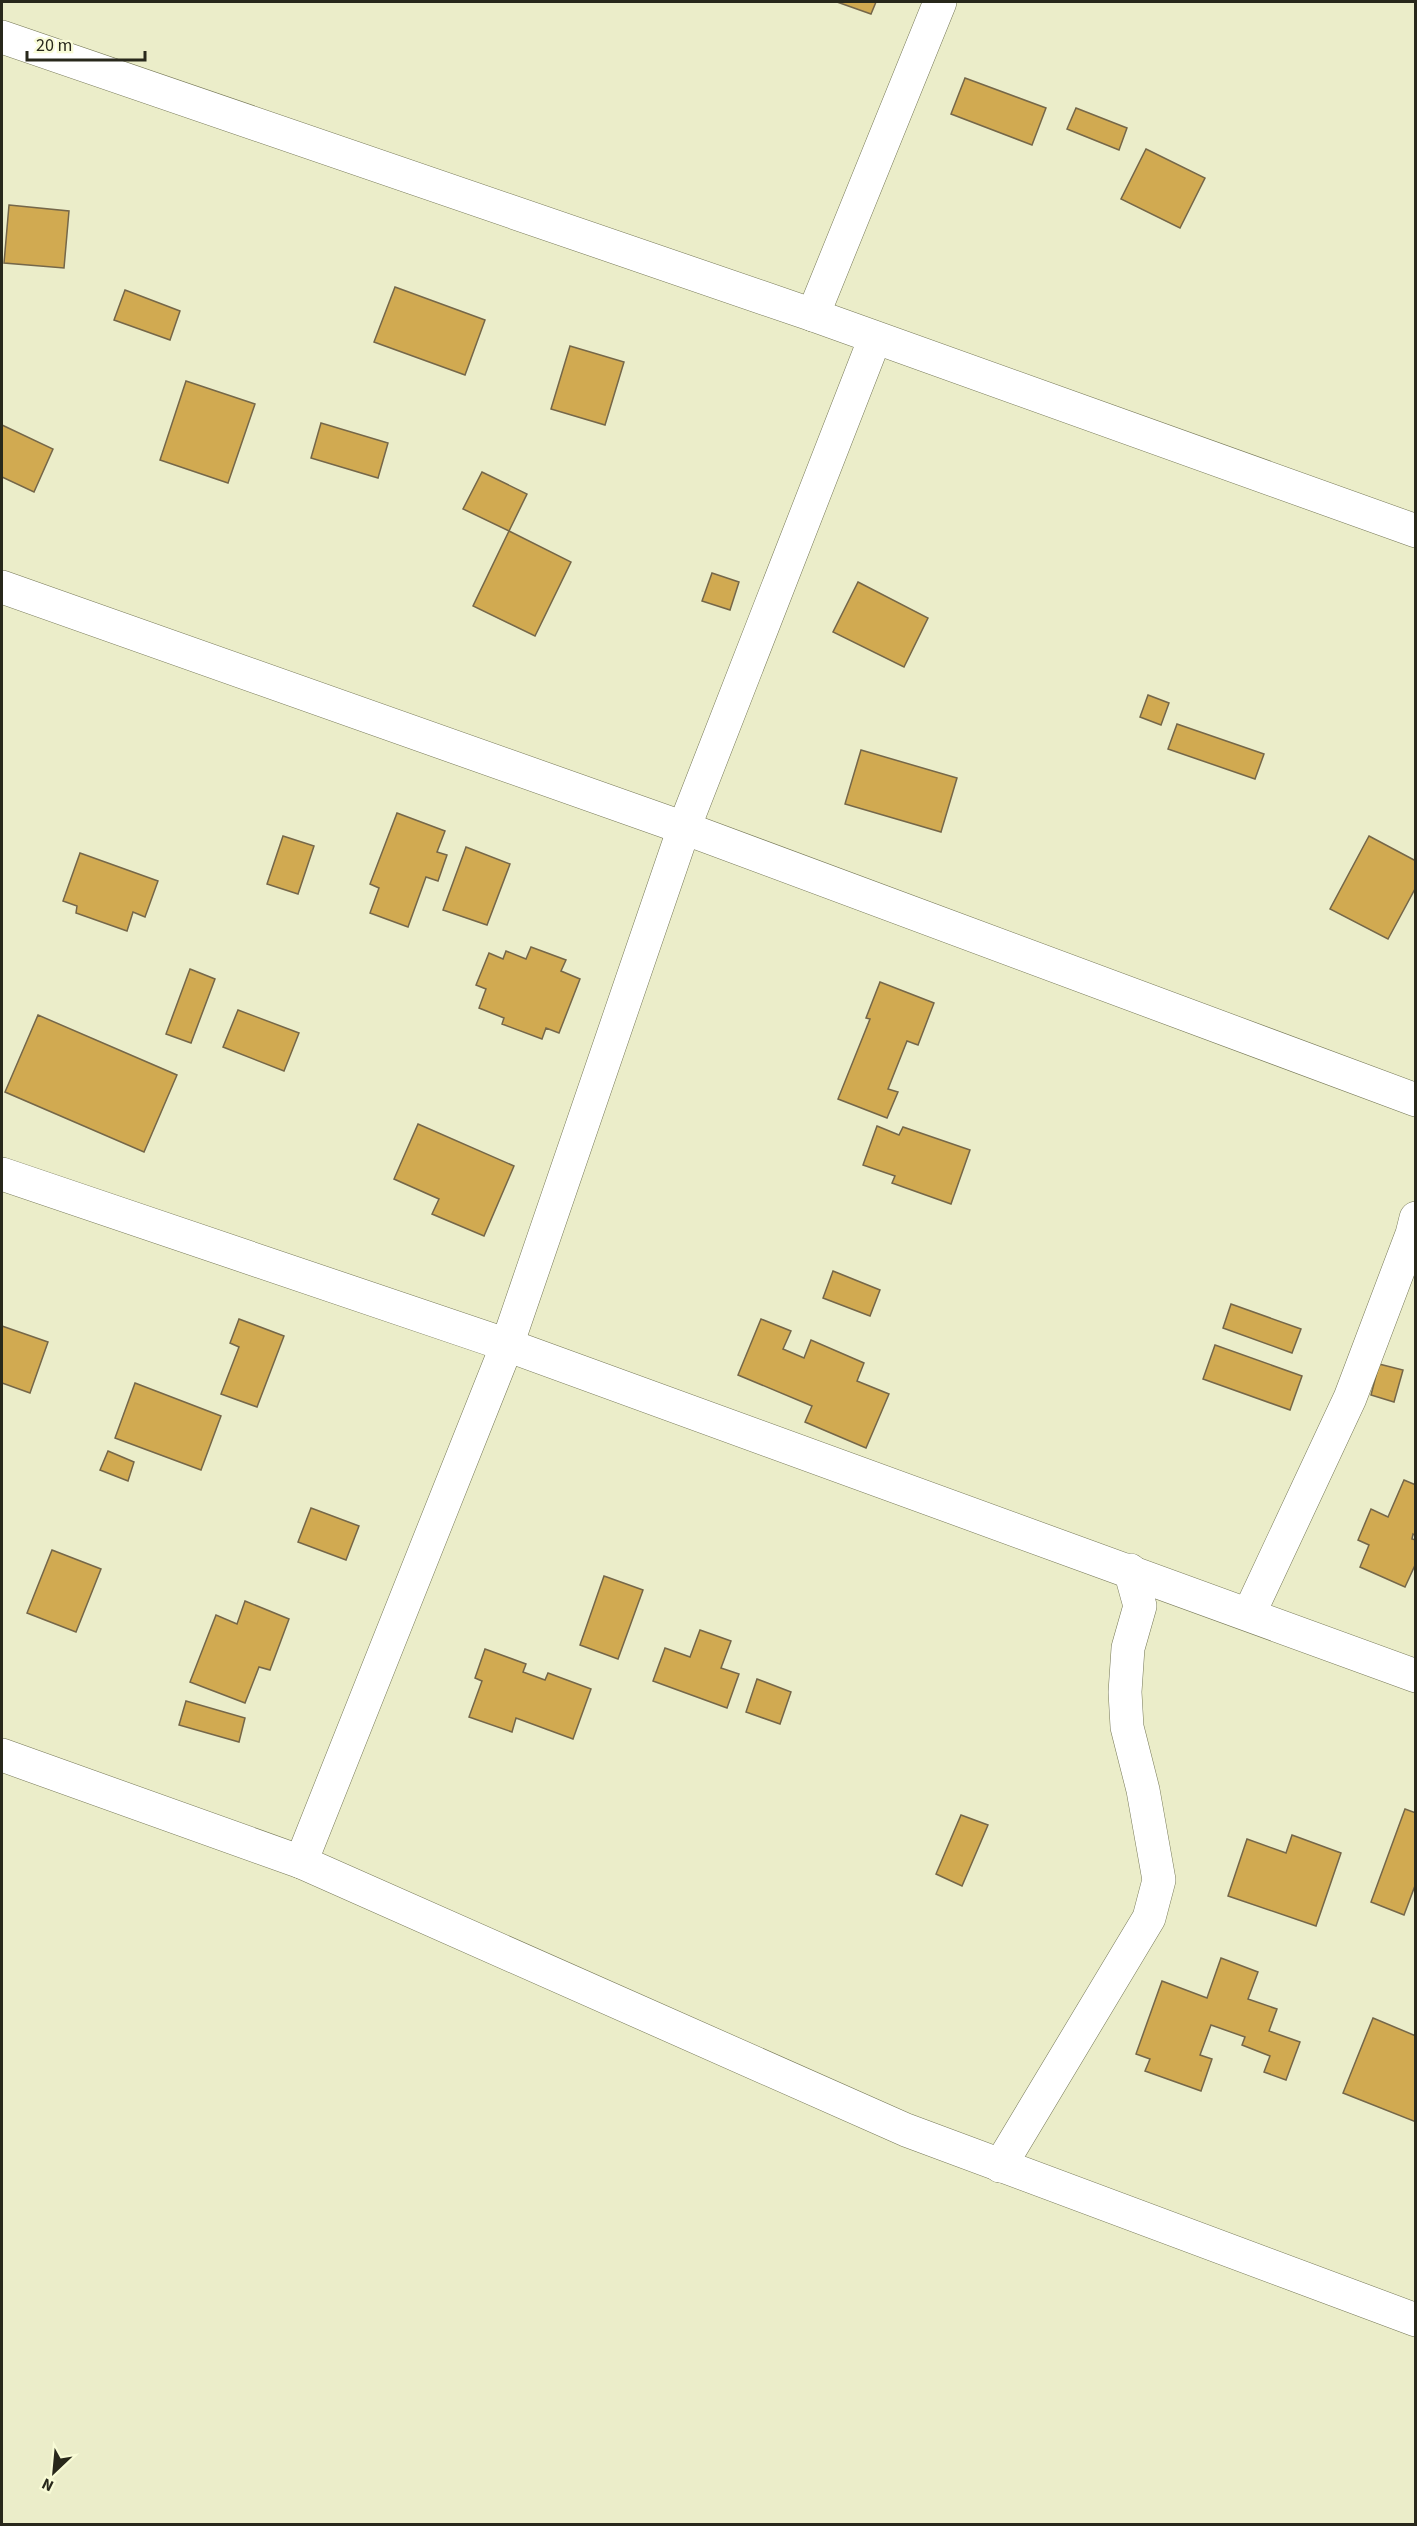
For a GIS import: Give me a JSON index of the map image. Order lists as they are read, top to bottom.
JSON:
{
  "scale_bar": "20 m",
  "north": "bottom left"
}
